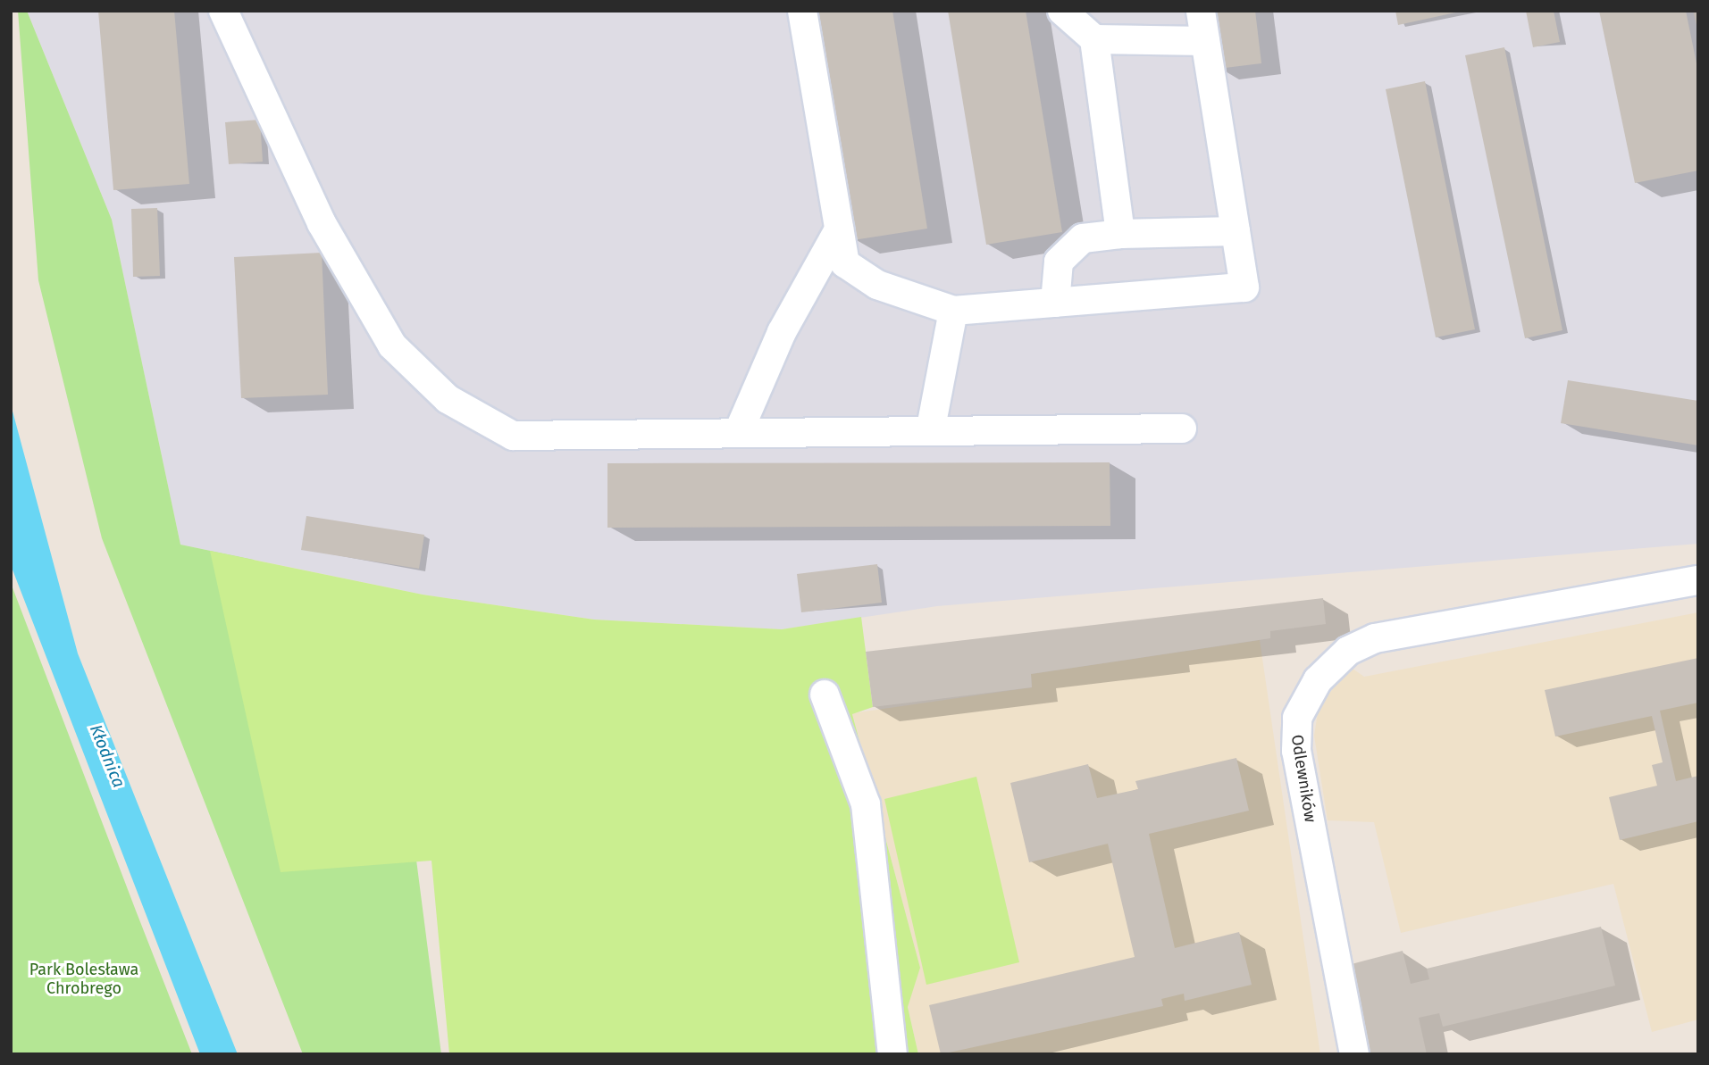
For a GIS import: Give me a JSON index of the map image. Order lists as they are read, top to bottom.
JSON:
{
  "streets": {
    "street": ["Odlewników"]
  },
  "water": ["Kłodnica"],
  "parks": ["Park Bolesława Chrobrego"]
}
